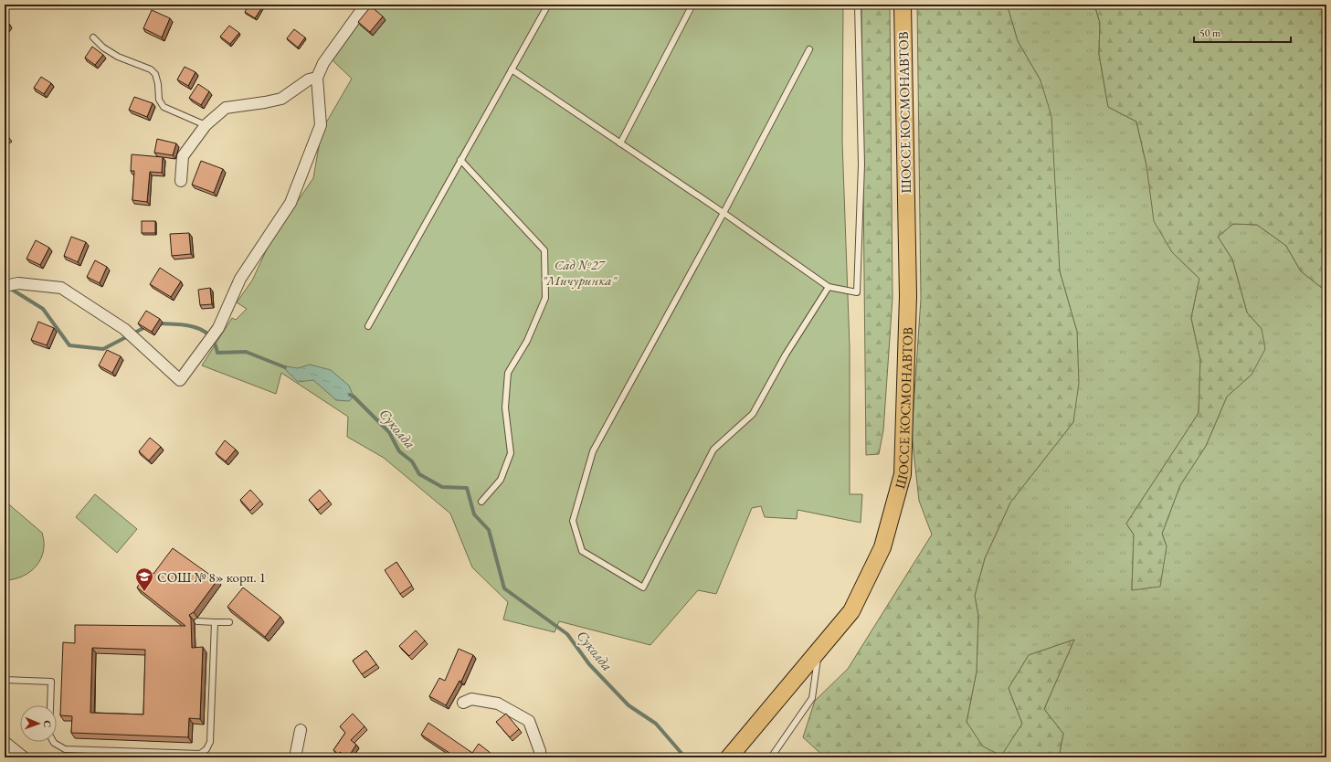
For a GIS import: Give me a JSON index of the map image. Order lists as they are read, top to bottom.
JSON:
{
  "streets": {
    "main road": ["ШОССЕ КОСМОНАВТОВ"]
  },
  "water": ["Суколда"],
  "parks": ["Сад №27 \"Мичуринка\""],
  "places": {
    "school or university": ["СОШ № 8» корп. 1"]
  },
  "scale_bar": "50 m",
  "north": "right"
}
